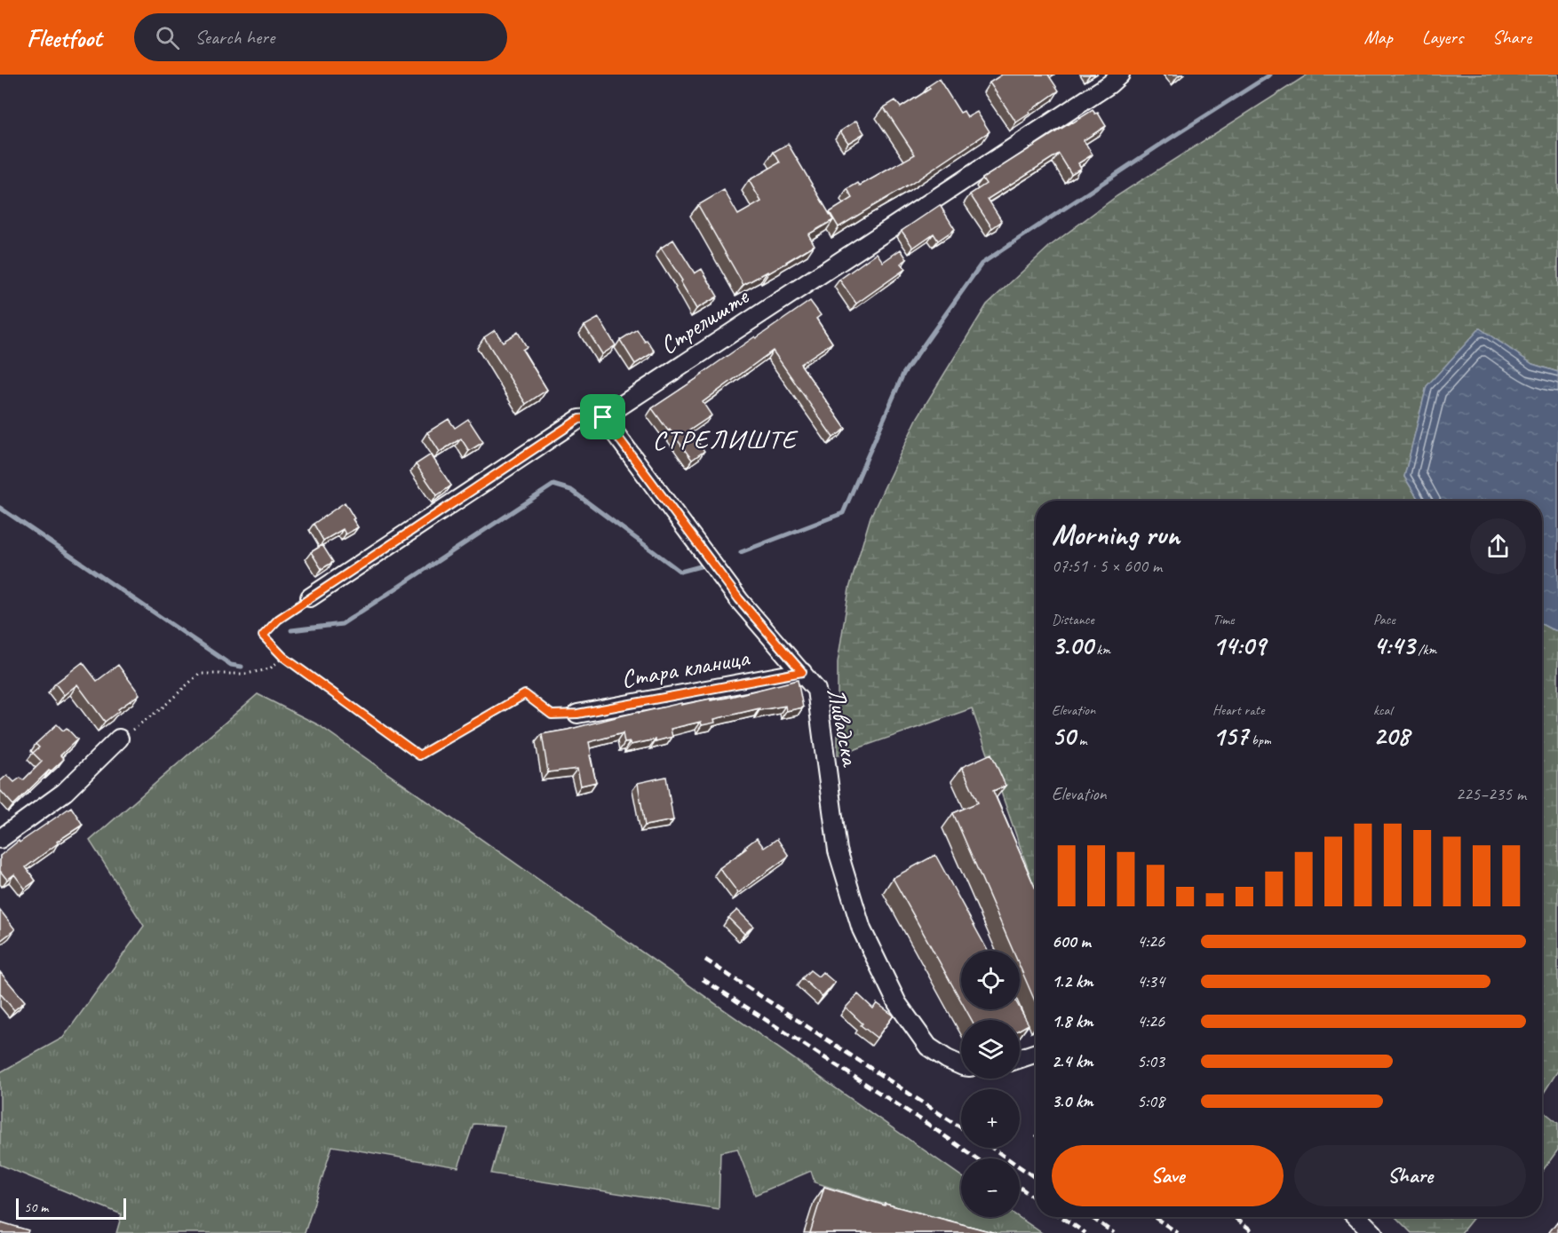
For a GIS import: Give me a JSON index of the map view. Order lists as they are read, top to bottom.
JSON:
{
  "streets": {
    "street": ["Стрелиште", "Стара кланица", "Ливадска"]
  },
  "crossings": [
    ["Стрелиште", "Ливадска"],
    ["Стара кланица", "Ливадска"]
  ],
  "districts": ["СТРЕЛИШТЕ"],
  "scale_bar": "50 m",
  "page": {
    "header": "Fleetfoot",
    "search": "Search here",
    "nav": ["Map", "Layers", "Share"],
    "heading": ["Morning run", "07:51 · 5 × 600 m"],
    "stats": [
      ["Distance", "3.00 km"],
      ["Time", "14:09"],
      ["Pace", "4:43 /km"],
      ["Elevation", "50 m"],
      ["Heart rate", "157 bpm"],
      ["kcal", "208"]
    ],
    "chart": ["Elevation", "225–235 m"],
    "list": [
      {
        "name": "600 m",
        "note": "4:26"
      },
      {
        "name": "1.2 km",
        "note": "4:34"
      },
      {
        "name": "1.8 km",
        "note": "4:26"
      },
      {
        "name": "2.4 km",
        "note": "5:03"
      },
      {
        "name": "3.0 km",
        "note": "5:08"
      }
    ],
    "map_buttons": ["+", "−"],
    "buttons": ["Save", "Share"],
    "scale": "50 m"
  }
}
